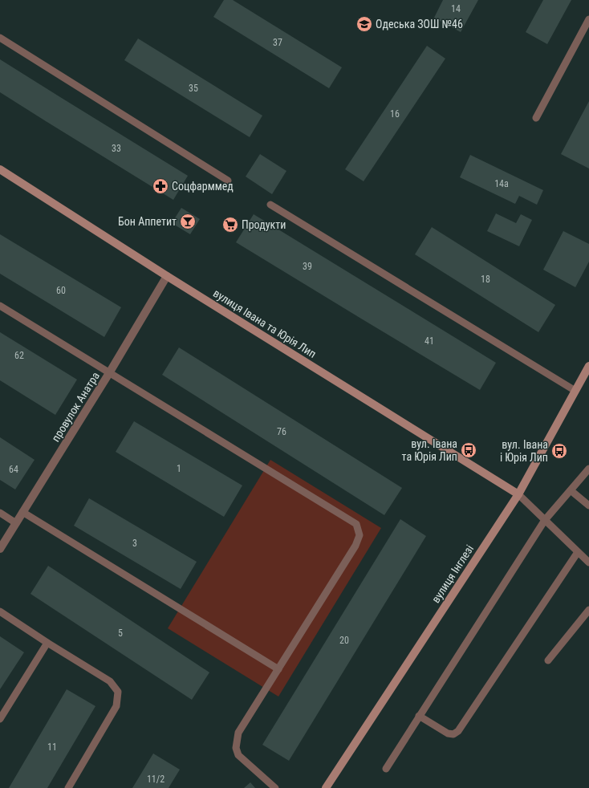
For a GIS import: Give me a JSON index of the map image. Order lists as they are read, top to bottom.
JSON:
{
  "streets": {
    "street": ["вулиця Івана та Юрія Лип", "провулок Анатра", "вулиця Інглезі"]
  },
  "crossings": [
    ["вулиця Івана та Юрія Лип", "провулок Анатра"],
    ["вулиця Івана та Юрія Лип", "вулиця Інглезі"]
  ],
  "places": {
    "school or university": ["Одеська ЗОШ №46"],
    "pharmacy": ["Соцфарммед"],
    "bar": ["Бон Аппетит"],
    "supermarket": ["Продукти"],
    "bus stop": ["вул. Івана та Юрія Лип", "вул. Івана і Юрія Лип"]
  },
  "house_numbers": [
    "14",
    "37",
    "35",
    "16",
    "33",
    "14а",
    "39",
    "18",
    "60",
    "41",
    "62",
    "76",
    "1",
    "64",
    "3",
    "5",
    "20",
    "11",
    "11/2"
  ]
}
